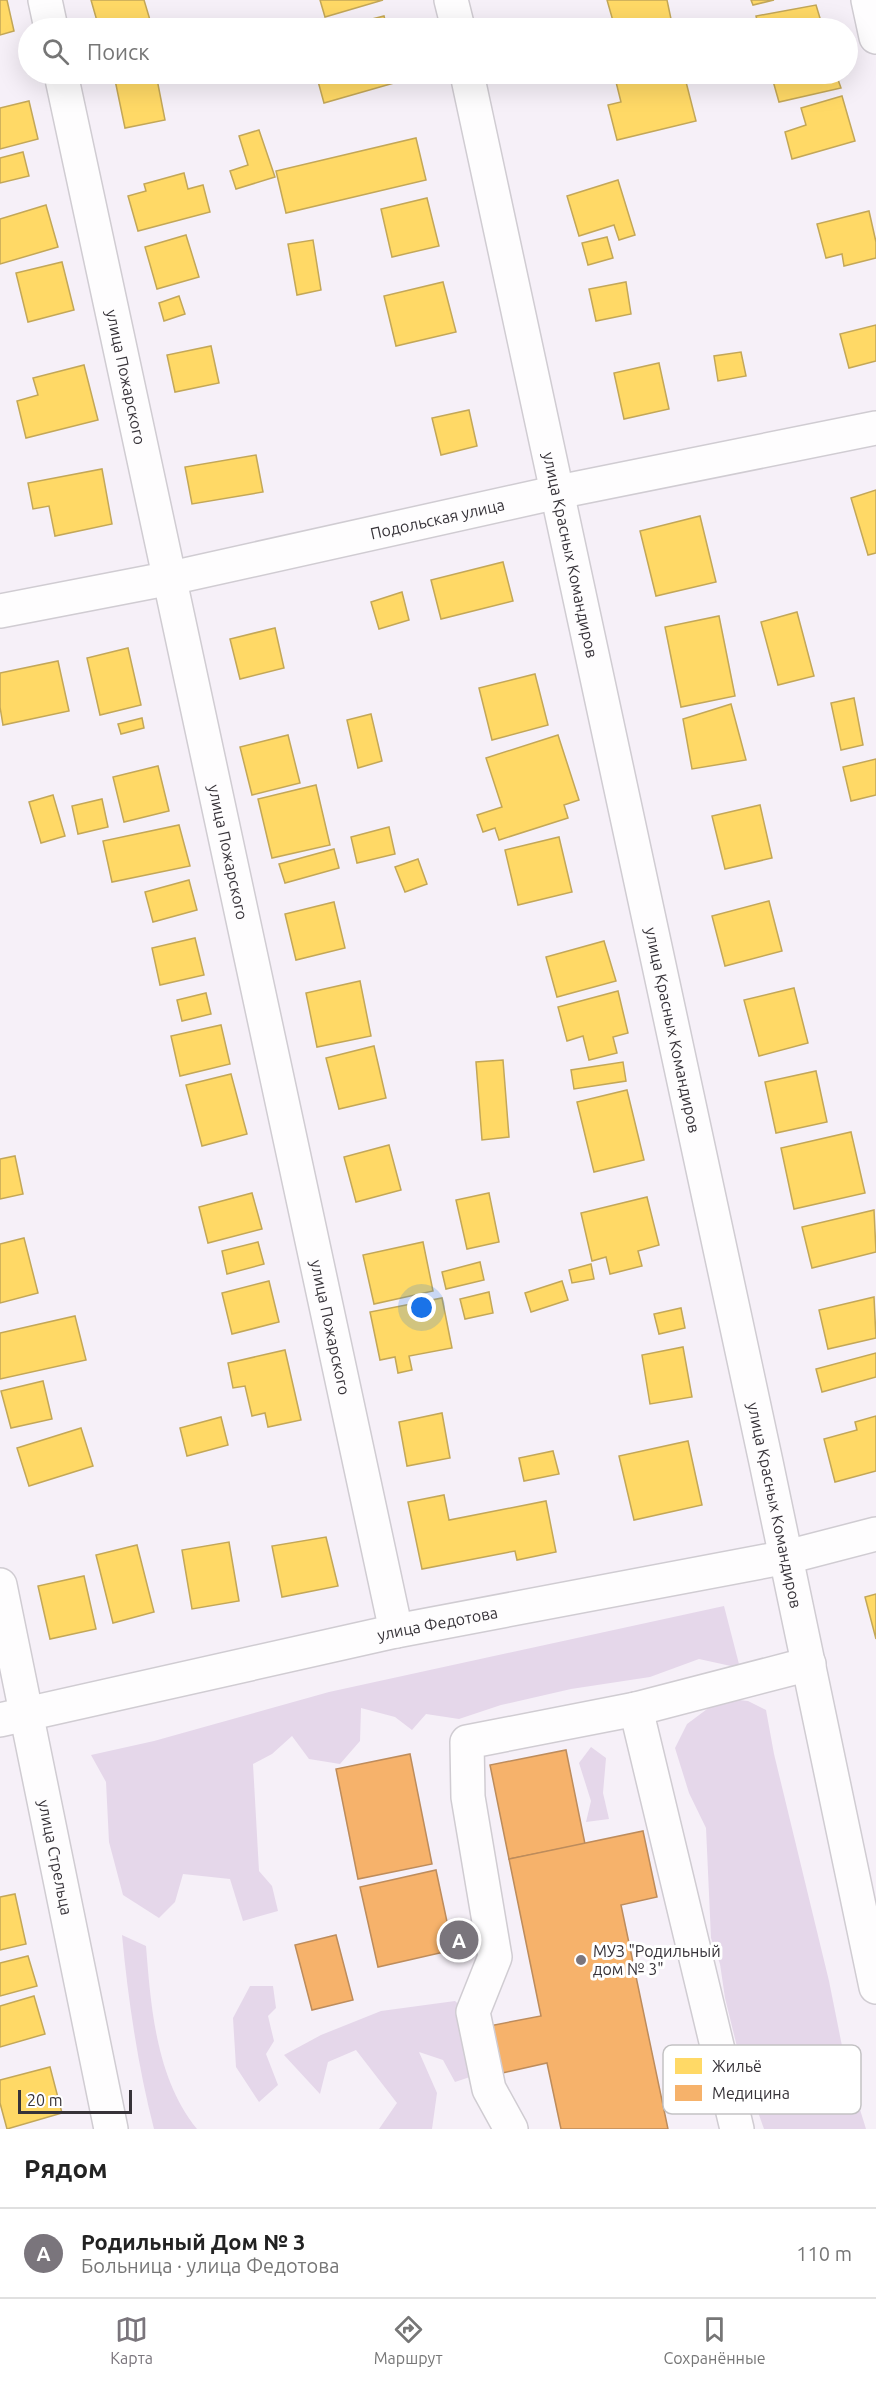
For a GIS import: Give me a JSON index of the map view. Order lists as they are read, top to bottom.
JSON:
{
  "streets": {
    "street": [
      "улица Пожарского",
      "Подольская улица",
      "улица Красных Командиров",
      "улица Федотова",
      "улица Стрельца"
    ]
  },
  "crossings": [
    ["улица Пожарского", "Подольская улица"],
    ["улица Пожарского", "улица Федотова"],
    ["Подольская улица", "улица Красных Командиров"],
    ["улица Красных Командиров", "улица Федотова"],
    ["улица Федотова", "улица Стрельца"]
  ],
  "places": ["МУЗ \"Родильный дом № 3\""],
  "legend": ["Жильё", "Медицина"],
  "scale_bar": "20 m",
  "page": {
    "search": "Поиск",
    "pins": "A",
    "scale": "20 m",
    "heading": "Рядом",
    "list": [
      {
        "mark": "A",
        "name": "Родильный Дом № 3",
        "note": "Больница · улица Федотова",
        "value": "110 m"
      }
    ],
    "nav": ["Карта", "Маршрут", "Сохранённые"]
  }
}
